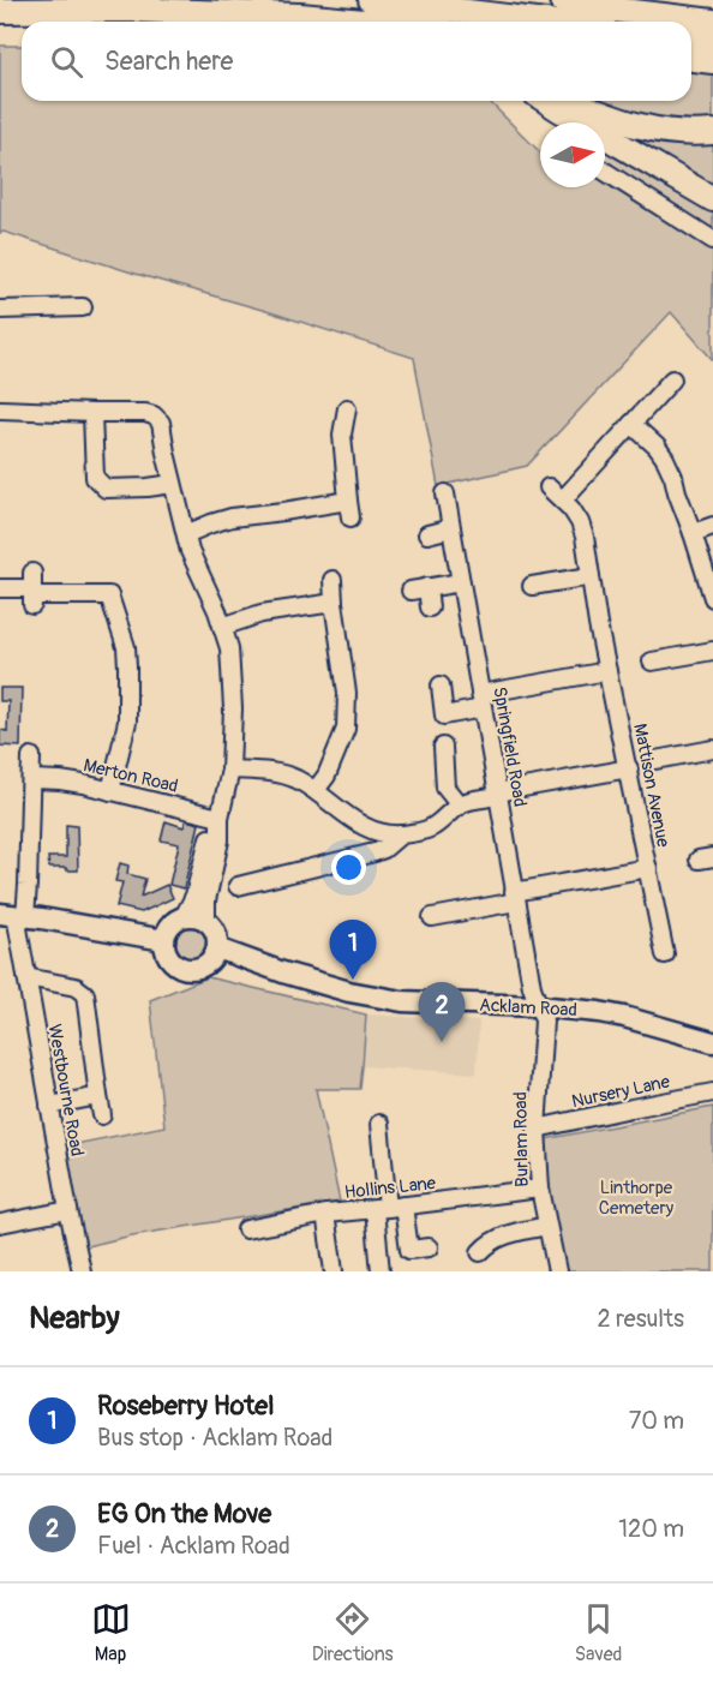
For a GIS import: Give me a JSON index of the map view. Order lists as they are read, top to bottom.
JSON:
{
  "streets": {
    "main road": ["Acklam Road"],
    "street": [
      "Springfield Road",
      "Merton Road",
      "Mattison Avenue",
      "Westbourne Road",
      "Nursery Lane",
      "Burlam Road",
      "Hollins Lane"
    ]
  },
  "crossings": [
    ["Springfield Road", "Acklam Road"],
    ["Springfield Road", "Burlam Road"],
    ["Merton Road", "Westbourne Road"],
    ["Acklam Road", "Burlam Road"],
    ["Nursery Lane", "Burlam Road"],
    ["Burlam Road", "Hollins Lane"]
  ],
  "parks": ["Linthorpe Cemetery"],
  "north": "right",
  "page": {
    "search": "Search here",
    "pins": ["1", "2"],
    "heading": ["Nearby", "2 results"],
    "list": [
      {
        "mark": "1",
        "name": "Roseberry Hotel",
        "note": "Bus stop · Acklam Road",
        "value": "70 m"
      },
      {
        "mark": "2",
        "name": "EG On the Move",
        "note": "Fuel · Acklam Road",
        "value": "120 m"
      }
    ],
    "nav": ["Map", "Directions", "Saved"]
  }
}
